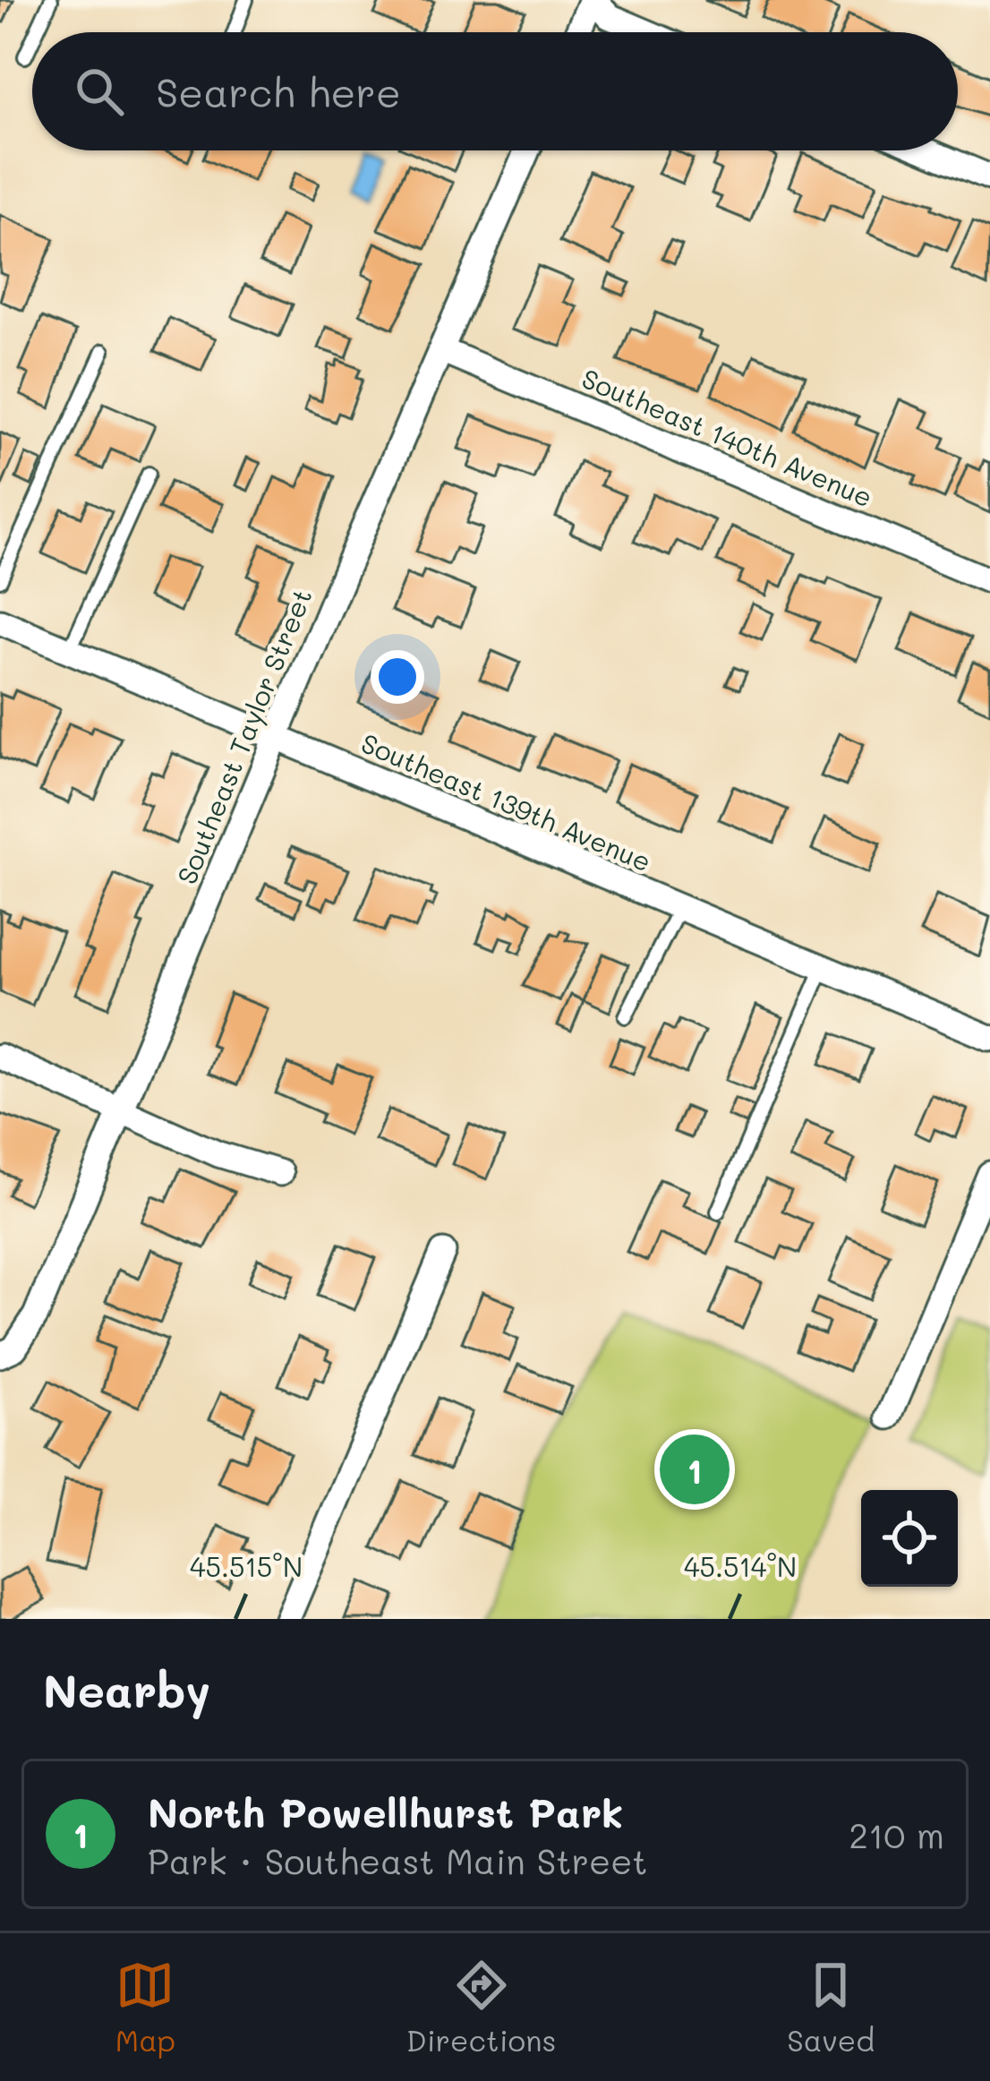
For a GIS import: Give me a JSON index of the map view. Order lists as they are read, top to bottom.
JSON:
{
  "streets": {
    "street": ["Southeast 140th Avenue", "Southeast Taylor Street", "Southeast 139th Avenue"]
  },
  "crossings": [
    ["Southeast 140th Avenue", "Southeast Taylor Street"],
    ["Southeast Taylor Street", "Southeast 139th Avenue"]
  ],
  "page": {
    "search": "Search here",
    "pins": "1",
    "heading": "Nearby",
    "list": [
      {
        "mark": "1",
        "name": "North Powellhurst Park",
        "note": "Park · Southeast Main Street",
        "value": "210 m"
      }
    ],
    "nav": ["Map", "Directions", "Saved"]
  },
  "coordinates": ["45.515°N", "45.514°N"]
}
